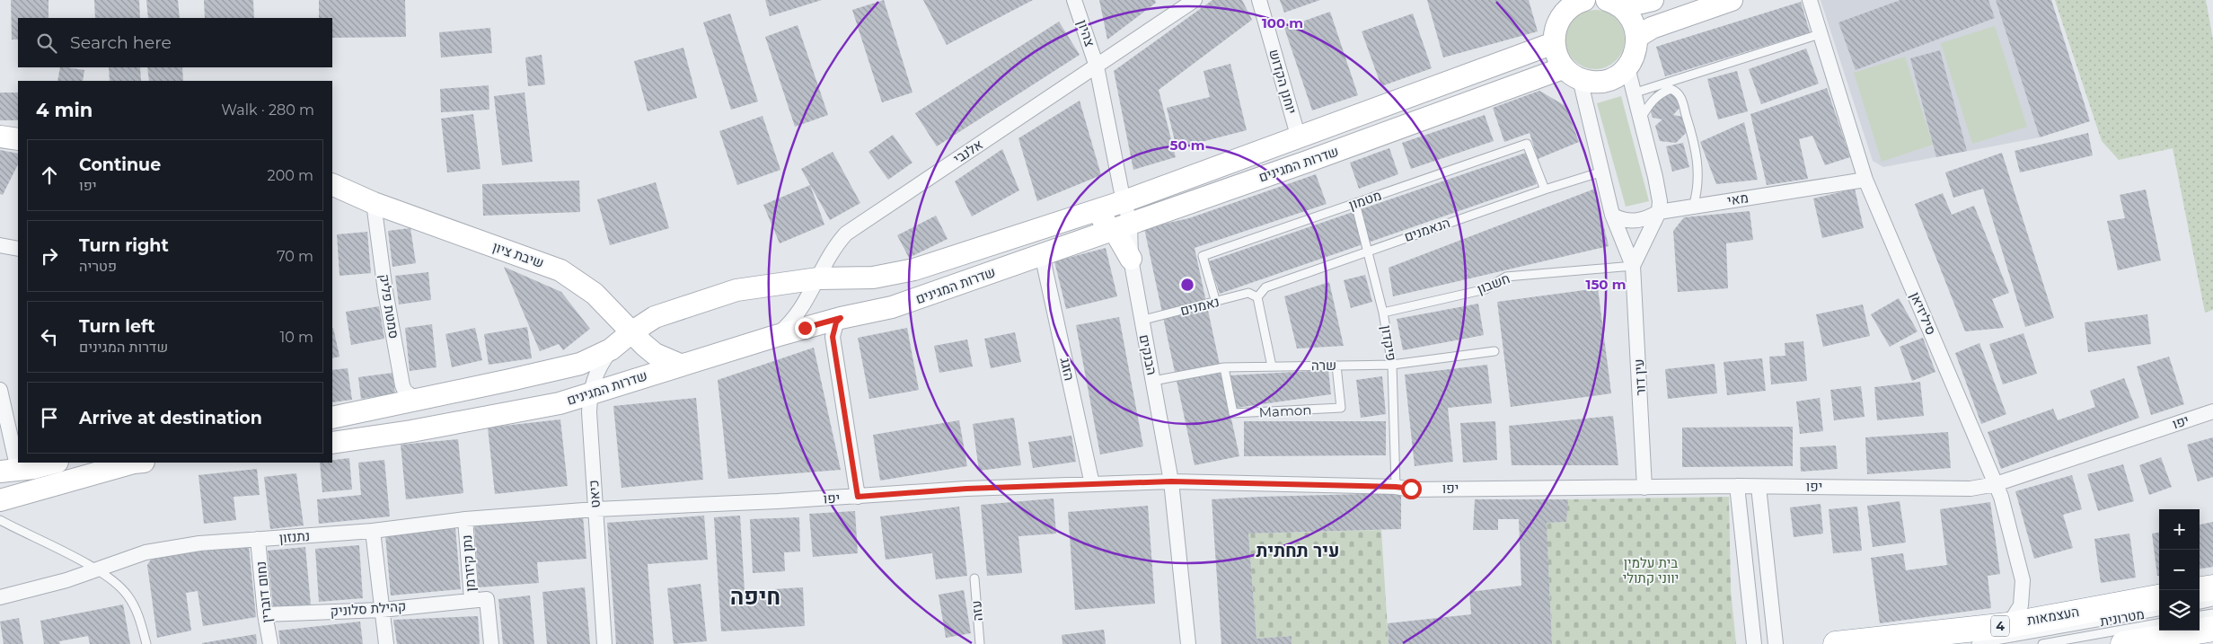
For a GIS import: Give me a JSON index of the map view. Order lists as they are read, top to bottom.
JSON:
{
  "streets": {
    "highway": ["העצמאות", "4"],
    "street": [
      "צהיון",
      "יוחנן הקדוש",
      "אלנבי",
      "שדרות המגינים",
      "מאי",
      "שיבת ציון",
      "סמטת פליק",
      "סיליזיאן",
      "הבנקים",
      "הזגג",
      "עין דור",
      "יפו",
      "כיאט",
      "נתנזון",
      "נתן קיזרמן",
      "נחום דוברין",
      "קהילת סלוניק"
    ],
    "lane": [
      "מטמון",
      "הנאמנים",
      "חשבון",
      "נאמנים",
      "פיקדון",
      "שרה",
      "Mamon",
      "עזה",
      "מטרונית"
    ]
  },
  "crossings": [
    ["צהיון", "אלנבי"],
    ["יוחנן הקדוש", "שדרות המגינים"],
    ["אלנבי", "שדרות המגינים"],
    ["שדרות המגינים", "שיבת ציון"],
    ["שדרות המגינים", "סמטת פליק"],
    ["שדרות המגינים", "הזגג"],
    ["שדרות המגינים", "עין דור"],
    ["שדרות המגינים", "כיאט"],
    ["מאי", "סיליזיאן"],
    ["מאי", "עין דור"],
    ["מטמון", "הנאמנים"],
    ["מטמון", "נאמנים"],
    ["מטמון", "פיקדון"],
    ["הנאמנים", "נאמנים"],
    ["הנאמנים", "פיקדון"],
    ["הנאמנים", "עין דור"],
    ["שיבת ציון", "סמטת פליק"],
    ["חשבון", "פיקדון"],
    ["חשבון", "עין דור"],
    ["נאמנים", "הבנקים"],
    ["סיליזיאן", "יפו"],
    ["סיליזיאן", "העצמאות"],
    ["פיקדון", "שרה"],
    ["פיקדון", "יפו"],
    ["הבנקים", "שרה"],
    ["הבנקים", "יפו"],
    ["שרה", "Mamon"],
    ["הזגג", "יפו"],
    ["עין דור", "יפו"],
    ["יפו", "כיאט"],
    ["יפו", "נתנזון"],
    ["כיאט", "נתנזון"],
    ["נתנזון", "נתן קיזרמן"],
    ["נתנזון", "נחום דוברין"],
    ["נתן קיזרמן", "קהילת סלוניק"],
    ["נחום דוברין", "קהילת סלוניק"]
  ],
  "districts": ["עיר תחתית", "חיפה"],
  "parks": ["בית עלמין יווני קתולי"],
  "page": {
    "search": "Search here",
    "heading": ["4 min", "Walk · 280 m"],
    "list": [
      ["Continue", "יפו", "200 m"],
      ["Turn right", "פטריה", "70 m"],
      ["Turn left", "שדרות המגינים", "10 m"],
      "Arrive at destination"
    ],
    "map_buttons": ["+", "−"]
  },
  "rings": ["100 m", "50 m", "150 m"]
}
